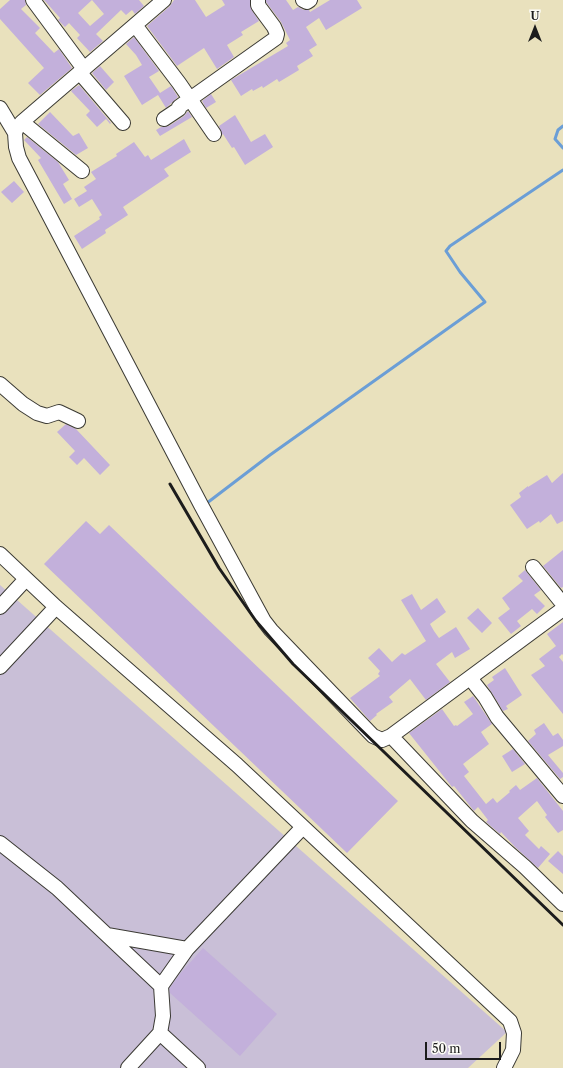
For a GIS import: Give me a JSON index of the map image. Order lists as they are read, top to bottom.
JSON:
{
  "scale_bar": "50 m",
  "north": "top"
}
